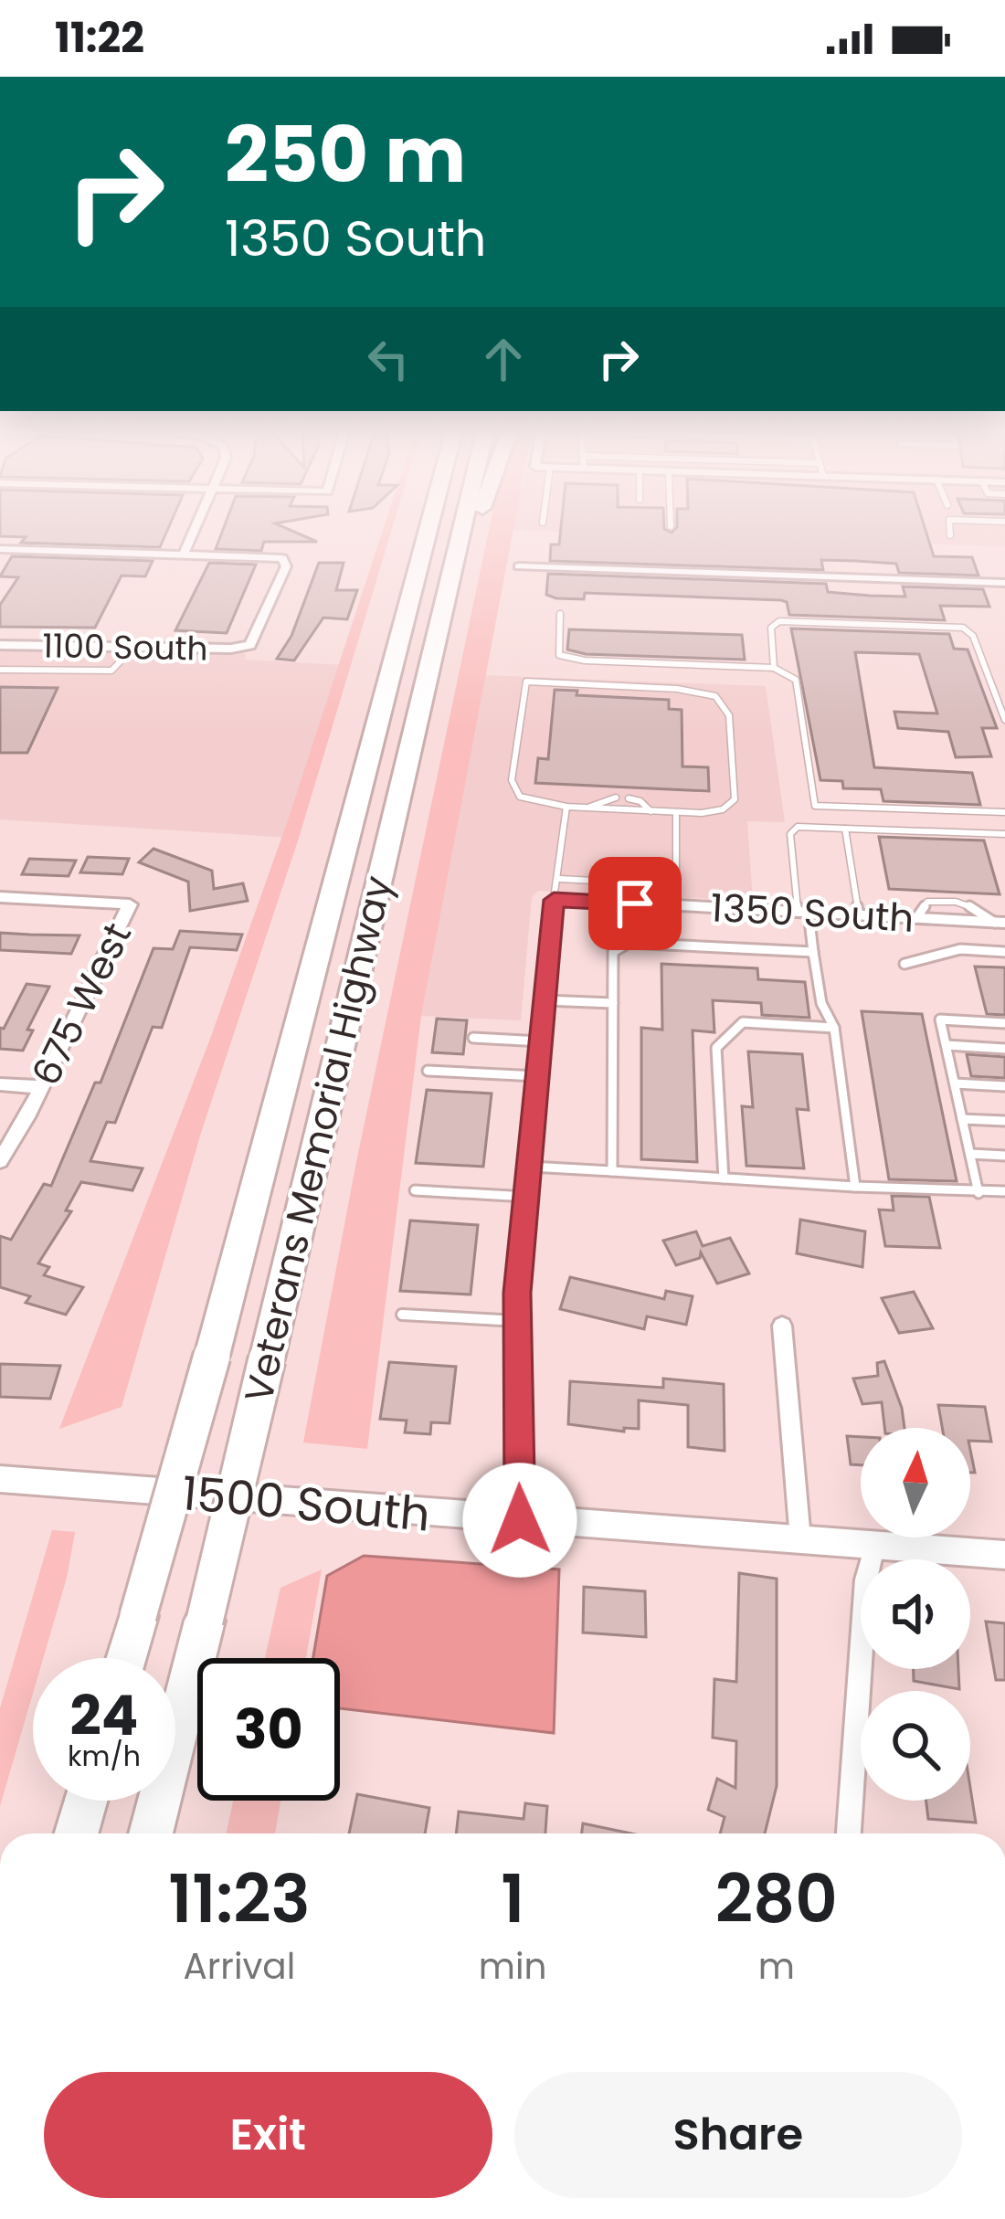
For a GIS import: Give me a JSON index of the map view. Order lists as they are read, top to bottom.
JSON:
{
  "streets": {
    "highway": ["Veterans Memorial Highway"],
    "street": [
      "1100 South",
      "1350 South",
      "675 West",
      "1500 South"
    ]
  },
  "north": "top",
  "page": {
    "status": "11:22",
    "turn": ["250 m", "1350 South"],
    "speed": "24 km/h",
    "limit": "30",
    "eta": [
      "11:23",
      "Arrival",
      "1",
      "min",
      "280",
      "m"
    ],
    "buttons": ["Exit", "Share"]
  }
}
